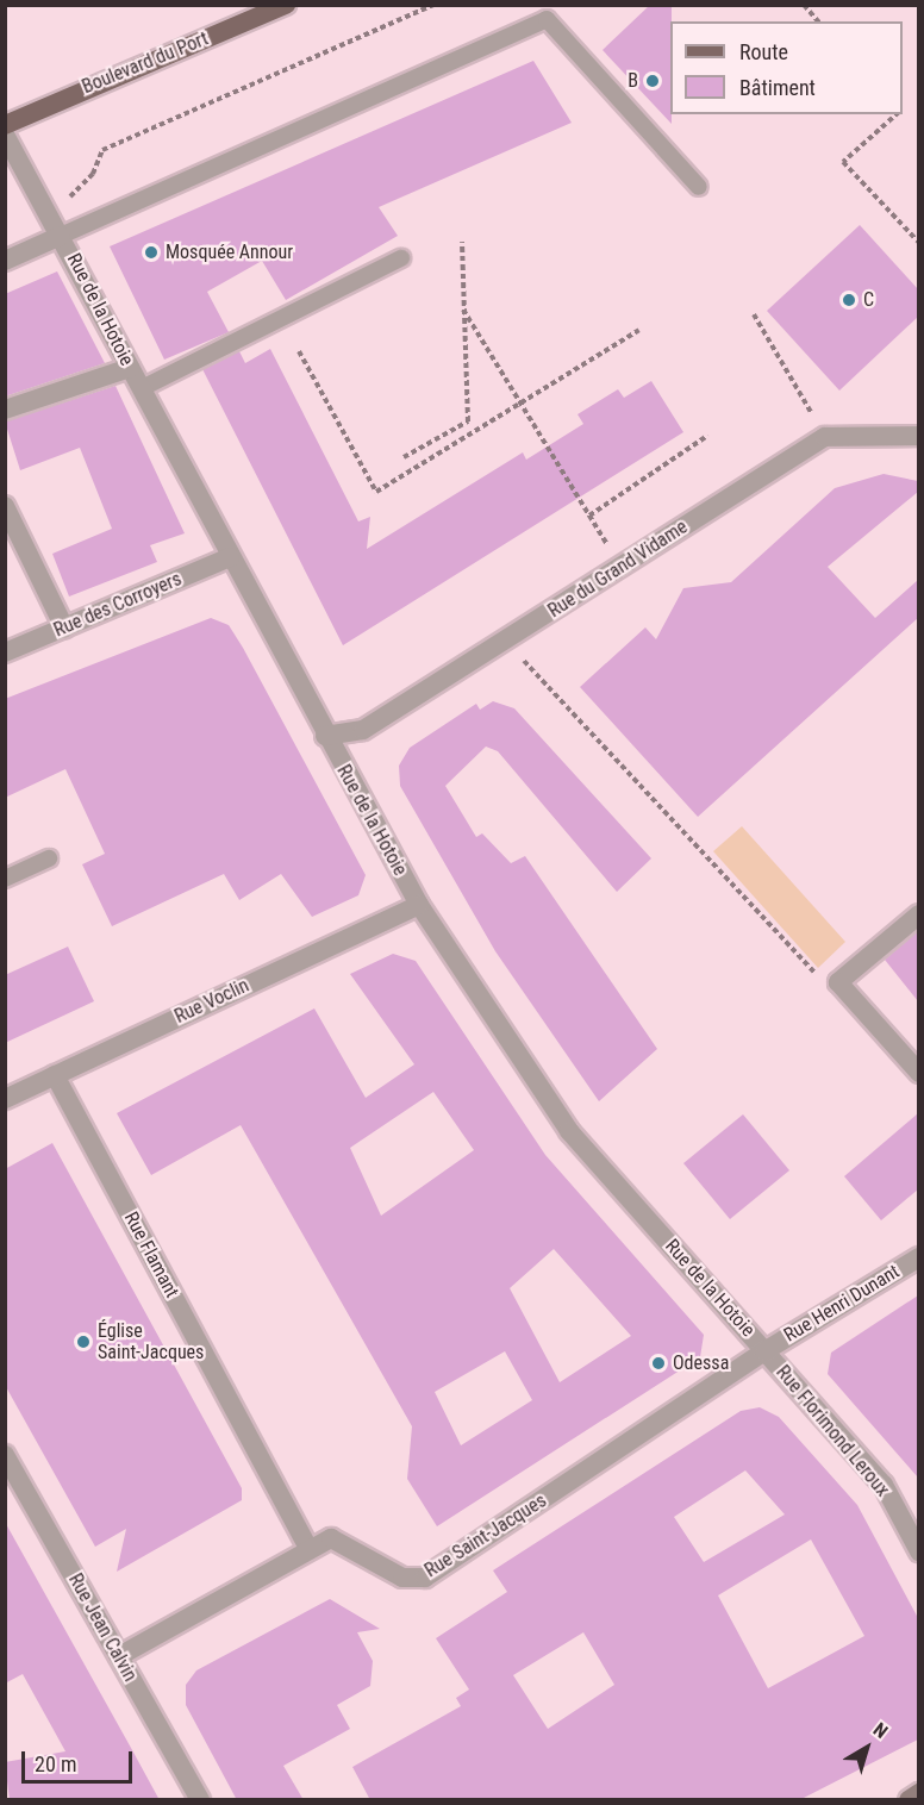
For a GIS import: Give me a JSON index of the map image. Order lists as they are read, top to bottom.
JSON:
{
  "streets": {
    "main road": ["Boulevard du Port"],
    "street": [
      "Rue de la Hotoie",
      "Rue du Grand Vidame",
      "Rue des Corroyers",
      "Rue Voclin",
      "Rue Flamant",
      "Rue Henri Dunant",
      "Rue Florimond Leroux",
      "Rue Saint-Jacques",
      "Rue Jean Calvin"
    ]
  },
  "crossings": [
    ["Rue de la Hotoie", "Rue du Grand Vidame"],
    ["Rue de la Hotoie", "Rue des Corroyers"],
    ["Rue de la Hotoie", "Rue Voclin"],
    ["Rue de la Hotoie", "Rue Henri Dunant"],
    ["Rue de la Hotoie", "Rue Florimond Leroux"],
    ["Rue de la Hotoie", "Rue Saint-Jacques"],
    ["Rue Voclin", "Rue Flamant"],
    ["Rue Flamant", "Rue Saint-Jacques"],
    ["Rue Henri Dunant", "Rue Florimond Leroux"],
    ["Rue Henri Dunant", "Rue Saint-Jacques"],
    ["Rue Florimond Leroux", "Rue Saint-Jacques"],
    ["Rue Saint-Jacques", "Rue Jean Calvin"]
  ],
  "places": [
    "B",
    "Mosquée Annour",
    "C",
    "Église Saint-Jacques",
    "Odessa"
  ],
  "legend": ["Route", "Bâtiment"],
  "scale_bar": "20 m",
  "north": "top right"
}
